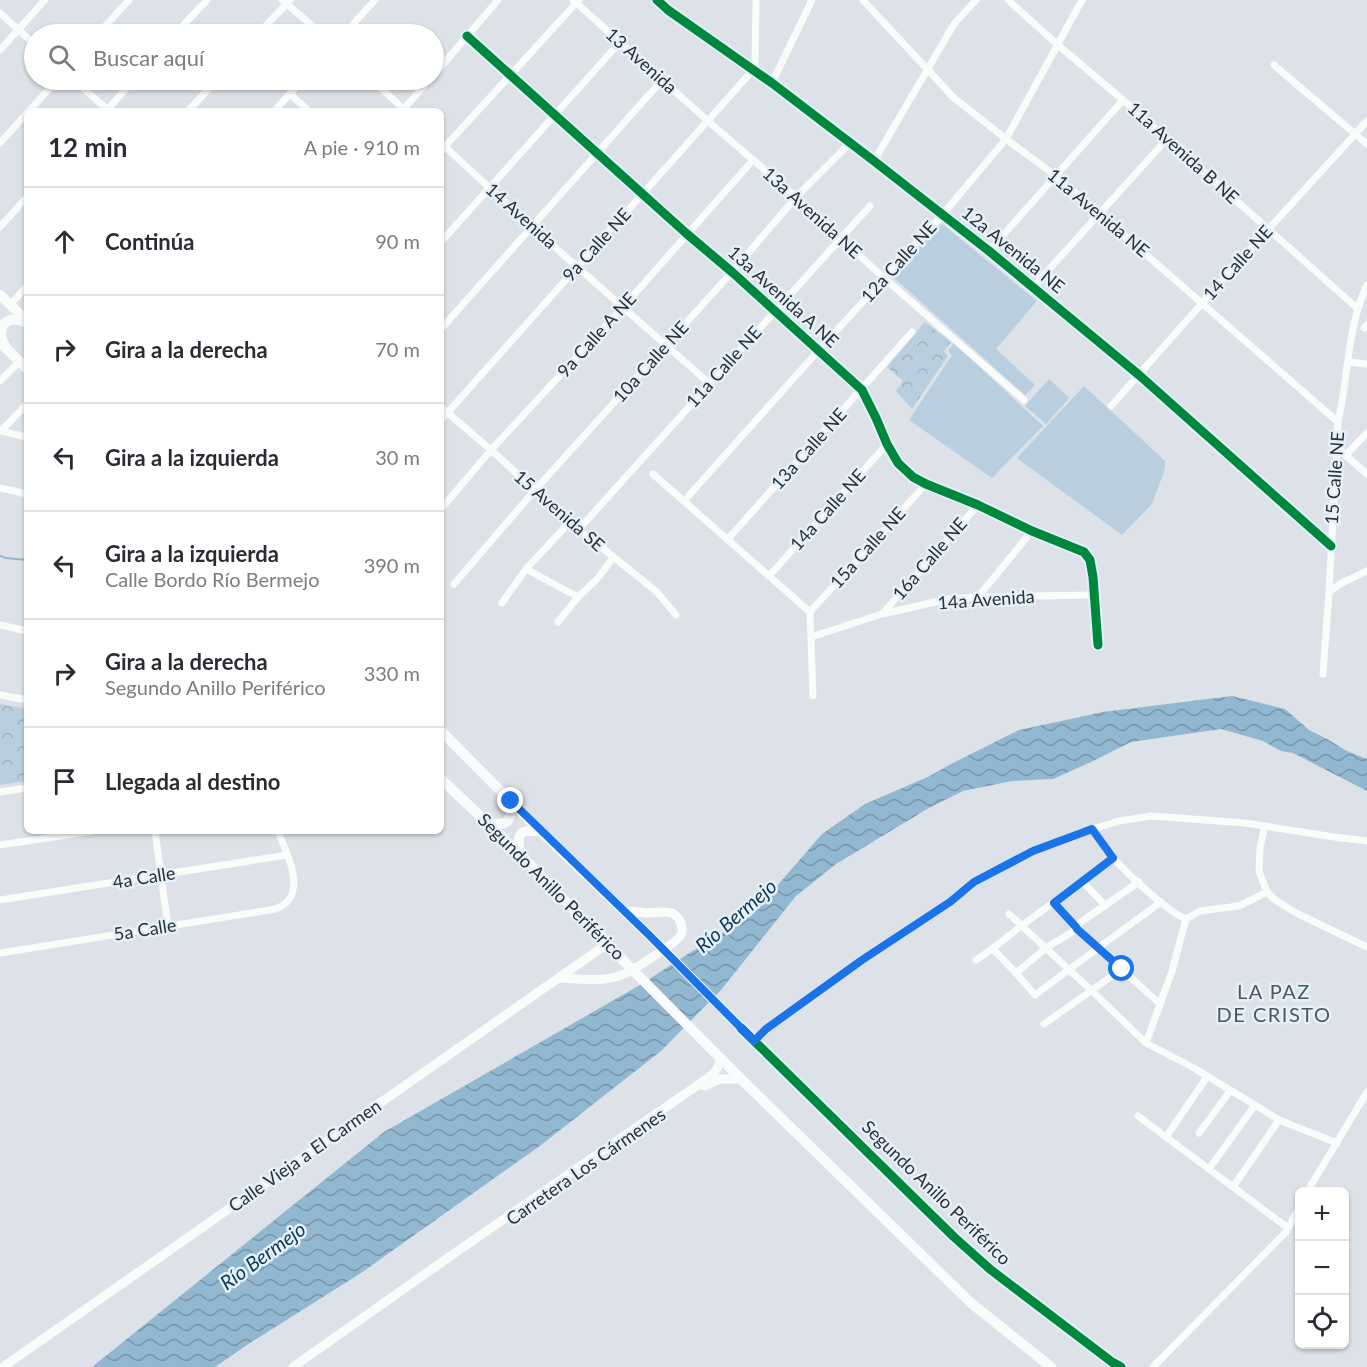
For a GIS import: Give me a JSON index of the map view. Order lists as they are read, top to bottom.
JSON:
{
  "streets": {
    "main road": ["Segundo Anillo Periférico"],
    "street": [
      "13 Avenida",
      "11a Avenida B NE",
      "13a Avenida NE",
      "11a Avenida NE",
      "14 Avenida",
      "9a Calle NE",
      "12a Avenida NE",
      "12a Calle NE",
      "14 Calle NE",
      "13a Avenida A NE",
      "9a Calle A NE",
      "10a Calle NE",
      "11a Calle NE",
      "13a Calle NE",
      "15 Calle NE",
      "14a Calle NE",
      "15 Avenida SE",
      "15a Calle NE",
      "16a Calle NE",
      "14a Avenida",
      "4a Calle",
      "5a Calle",
      "Calle Vieja a El Carmen",
      "Carretera Los Cármenes"
    ]
  },
  "crossings": [
    ["13 Avenida", "13a Avenida NE"],
    ["13 Avenida", "9a Calle NE"],
    ["11a Avenida B NE", "12a Calle NE"],
    ["11a Avenida B NE", "14 Calle NE"],
    ["11a Avenida B NE", "15 Calle NE"],
    ["13a Avenida NE", "9a Calle NE"],
    ["13a Avenida NE", "12a Calle NE"],
    ["13a Avenida NE", "9a Calle A NE"],
    ["13a Avenida NE", "10a Calle NE"],
    ["13a Avenida NE", "11a Calle NE"],
    ["11a Avenida NE", "12a Calle NE"],
    ["11a Avenida NE", "14 Calle NE"],
    ["11a Avenida NE", "15 Calle NE"],
    ["14 Avenida", "9a Calle NE"],
    ["14 Avenida", "9a Calle A NE"],
    ["14 Avenida", "10a Calle NE"],
    ["14 Avenida", "11a Calle NE"],
    ["9a Calle NE", "12a Avenida NE"],
    ["9a Calle NE", "13a Avenida A NE"],
    ["9a Calle NE", "15 Avenida SE"],
    ["12a Avenida NE", "12a Calle NE"],
    ["12a Avenida NE", "14 Calle NE"],
    ["12a Avenida NE", "10a Calle NE"],
    ["12a Avenida NE", "15 Calle NE"],
    ["12a Calle NE", "13a Avenida A NE"],
    ["13a Avenida A NE", "9a Calle A NE"],
    ["13a Avenida A NE", "10a Calle NE"],
    ["13a Avenida A NE", "11a Calle NE"],
    ["13a Avenida A NE", "13a Calle NE"],
    ["13a Avenida A NE", "14a Calle NE"],
    ["13a Avenida A NE", "15a Calle NE"],
    ["13a Avenida A NE", "16a Calle NE"],
    ["13a Avenida A NE", "14a Avenida"],
    ["9a Calle A NE", "15 Avenida SE"],
    ["10a Calle NE", "15 Avenida SE"],
    ["11a Calle NE", "15 Avenida SE"],
    ["16a Calle NE", "14a Avenida"],
    ["4a Calle", "5a Calle"],
    ["Segundo Anillo Periférico", "Calle Vieja a El Carmen"],
    ["Segundo Anillo Periférico", "Carretera Los Cármenes"]
  ],
  "districts": ["LA PAZ DE CRISTO"],
  "water": ["Río Bermejo"],
  "page": {
    "search": "Buscar aquí",
    "heading": ["12 min", "A pie · 910 m"],
    "list": [
      ["Continúa", "90 m"],
      ["Gira a la derecha", "70 m"],
      ["Gira a la izquierda", "30 m"],
      ["Gira a la izquierda", "Calle Bordo Río Bermejo", "390 m"],
      ["Gira a la derecha", "Segundo Anillo Periférico", "330 m"],
      "Llegada al destino"
    ],
    "map_buttons": ["+", "−"]
  }
}
